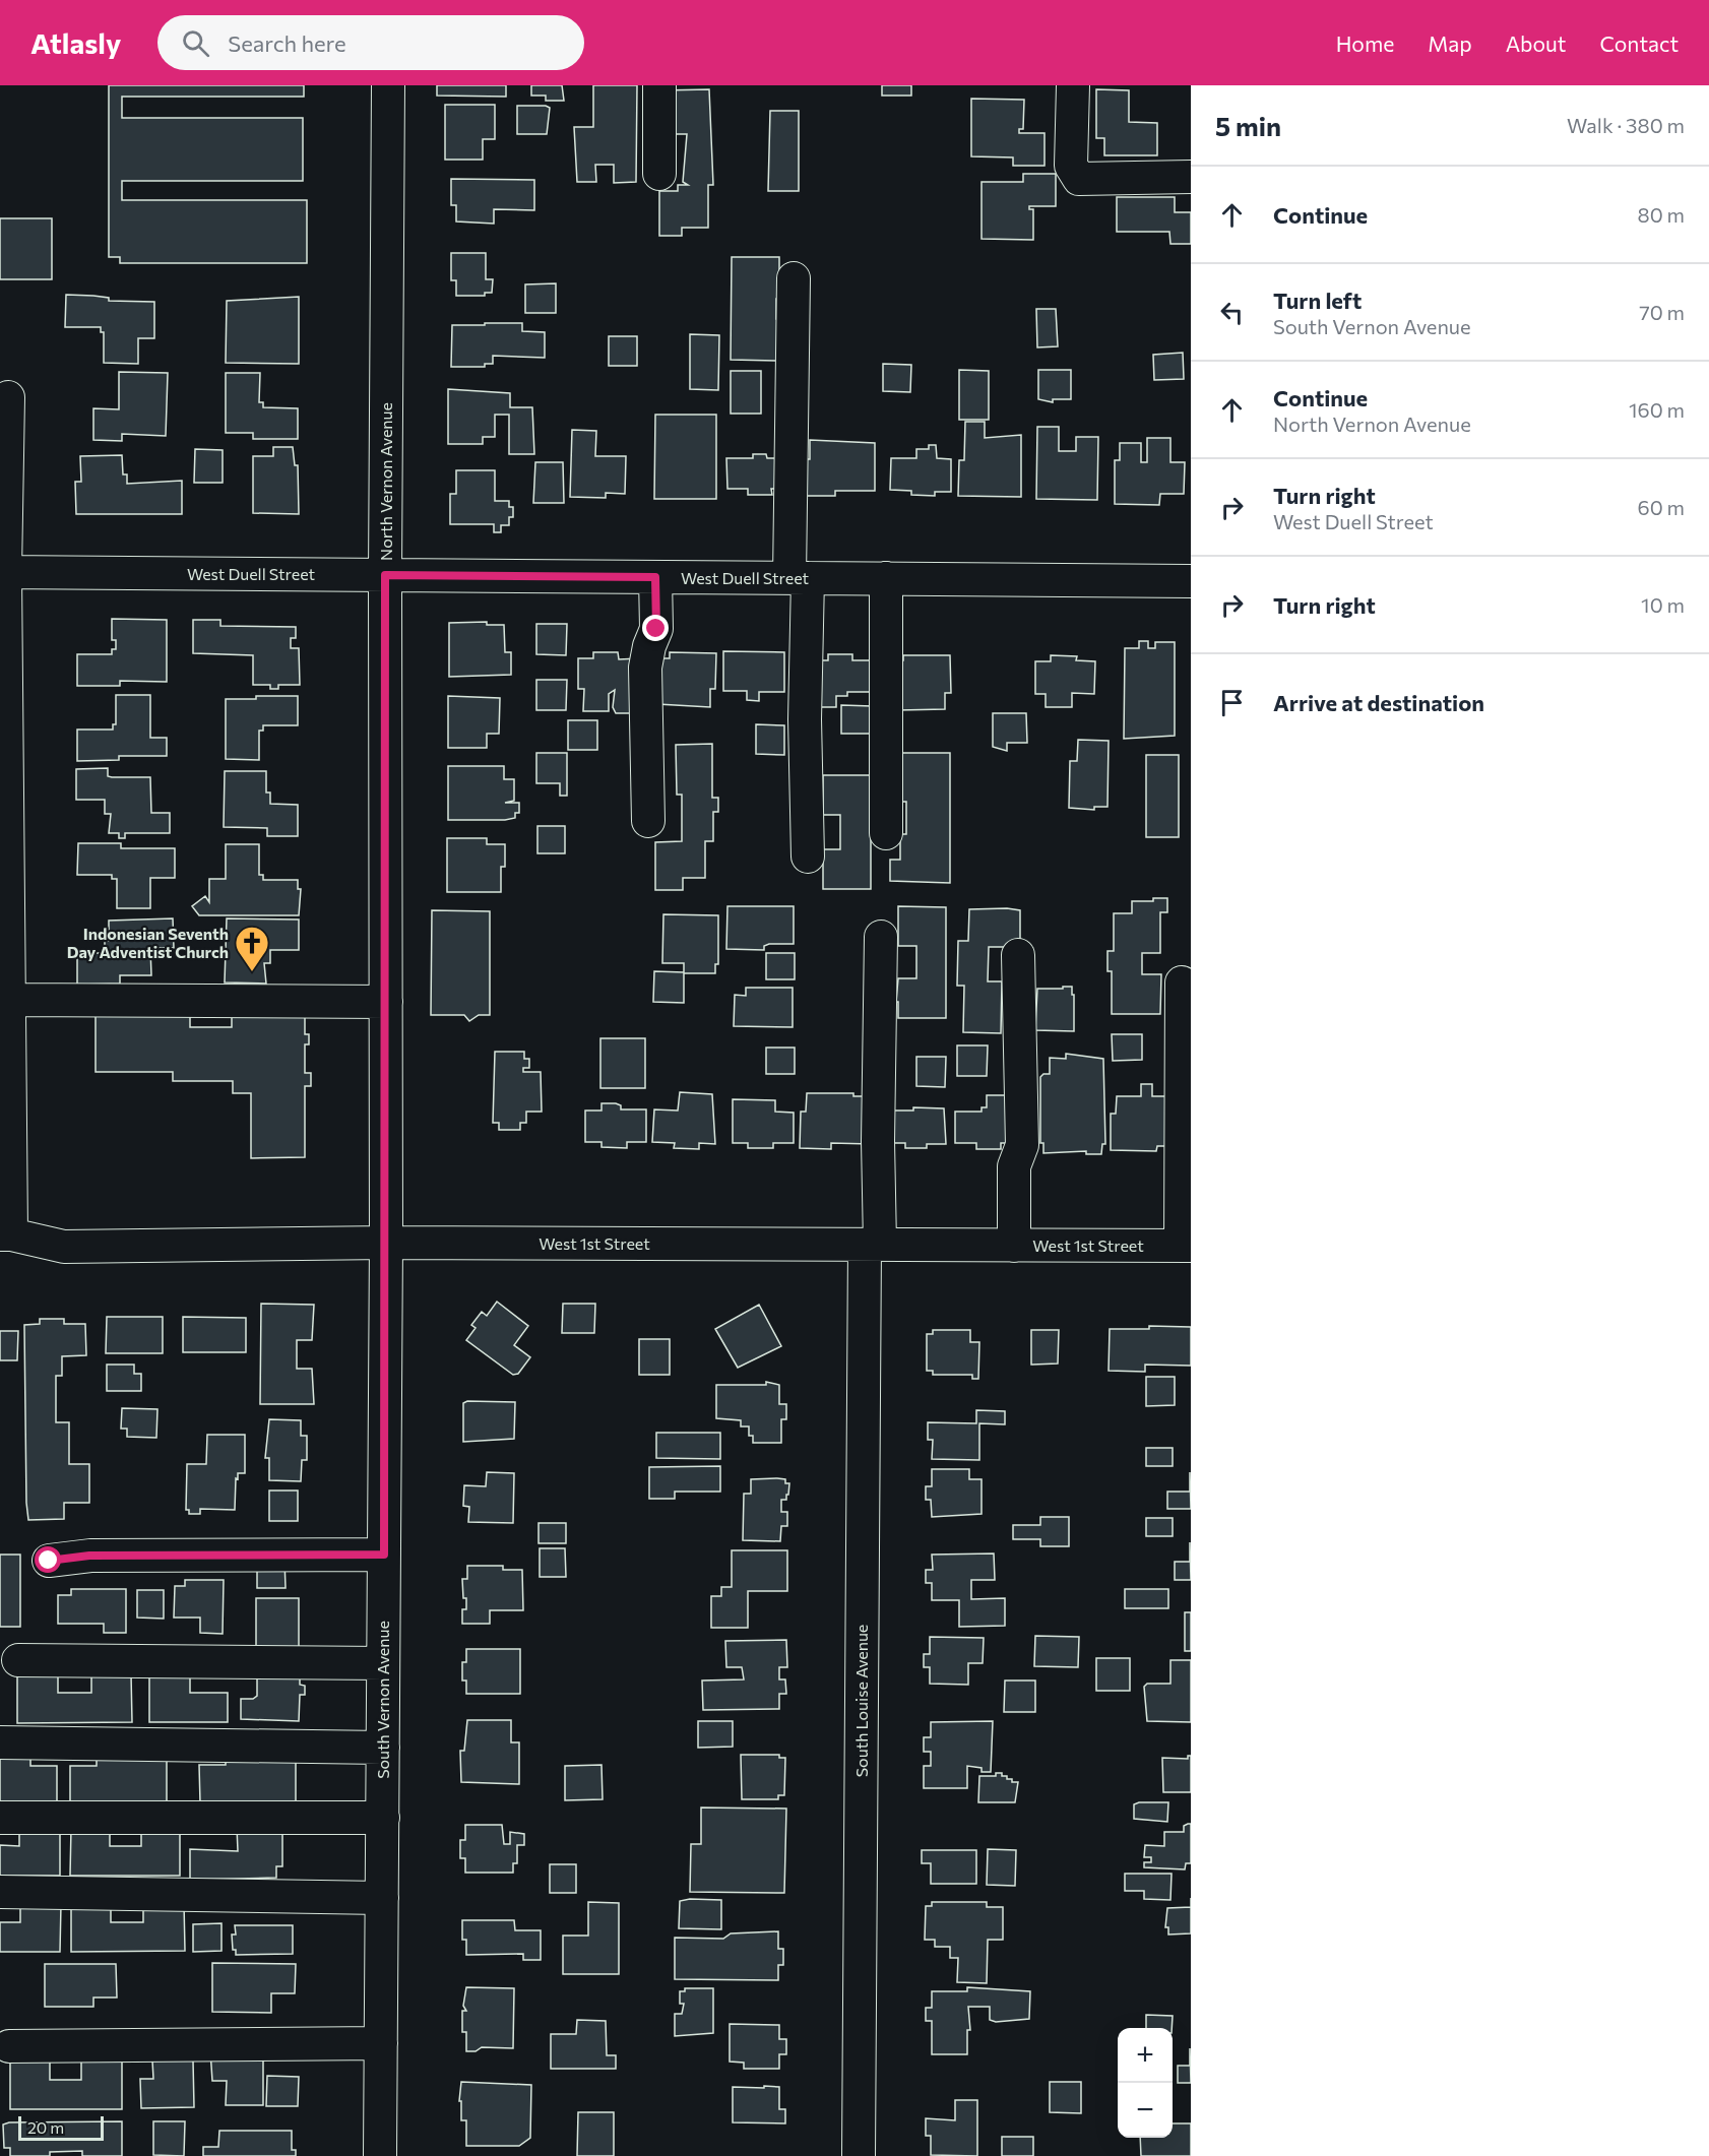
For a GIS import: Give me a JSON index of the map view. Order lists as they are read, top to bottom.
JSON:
{
  "streets": {
    "street": [
      "North Vernon Avenue",
      "West Duell Street",
      "West 1st Street",
      "South Vernon Avenue",
      "South Louise Avenue"
    ]
  },
  "crossings": [
    ["North Vernon Avenue", "West Duell Street"],
    ["North Vernon Avenue", "West 1st Street"],
    ["North Vernon Avenue", "South Vernon Avenue"],
    ["West 1st Street", "South Vernon Avenue"],
    ["West 1st Street", "South Louise Avenue"]
  ],
  "places": {
    "church": ["Indonesian Seventh Day Adventist Church"]
  },
  "scale_bar": "20 m",
  "page": {
    "header": "Atlasly",
    "search": "Search here",
    "nav": [
      "Home",
      "Map",
      "About",
      "Contact"
    ],
    "heading": ["5 min", "Walk · 380 m"],
    "list": [
      ["Continue", "80 m"],
      ["Turn left", "South Vernon Avenue", "70 m"],
      ["Continue", "North Vernon Avenue", "160 m"],
      ["Turn right", "West Duell Street", "60 m"],
      ["Turn right", "10 m"],
      "Arrive at destination"
    ],
    "map_buttons": ["+", "−"],
    "scale": "20 m"
  }
}
